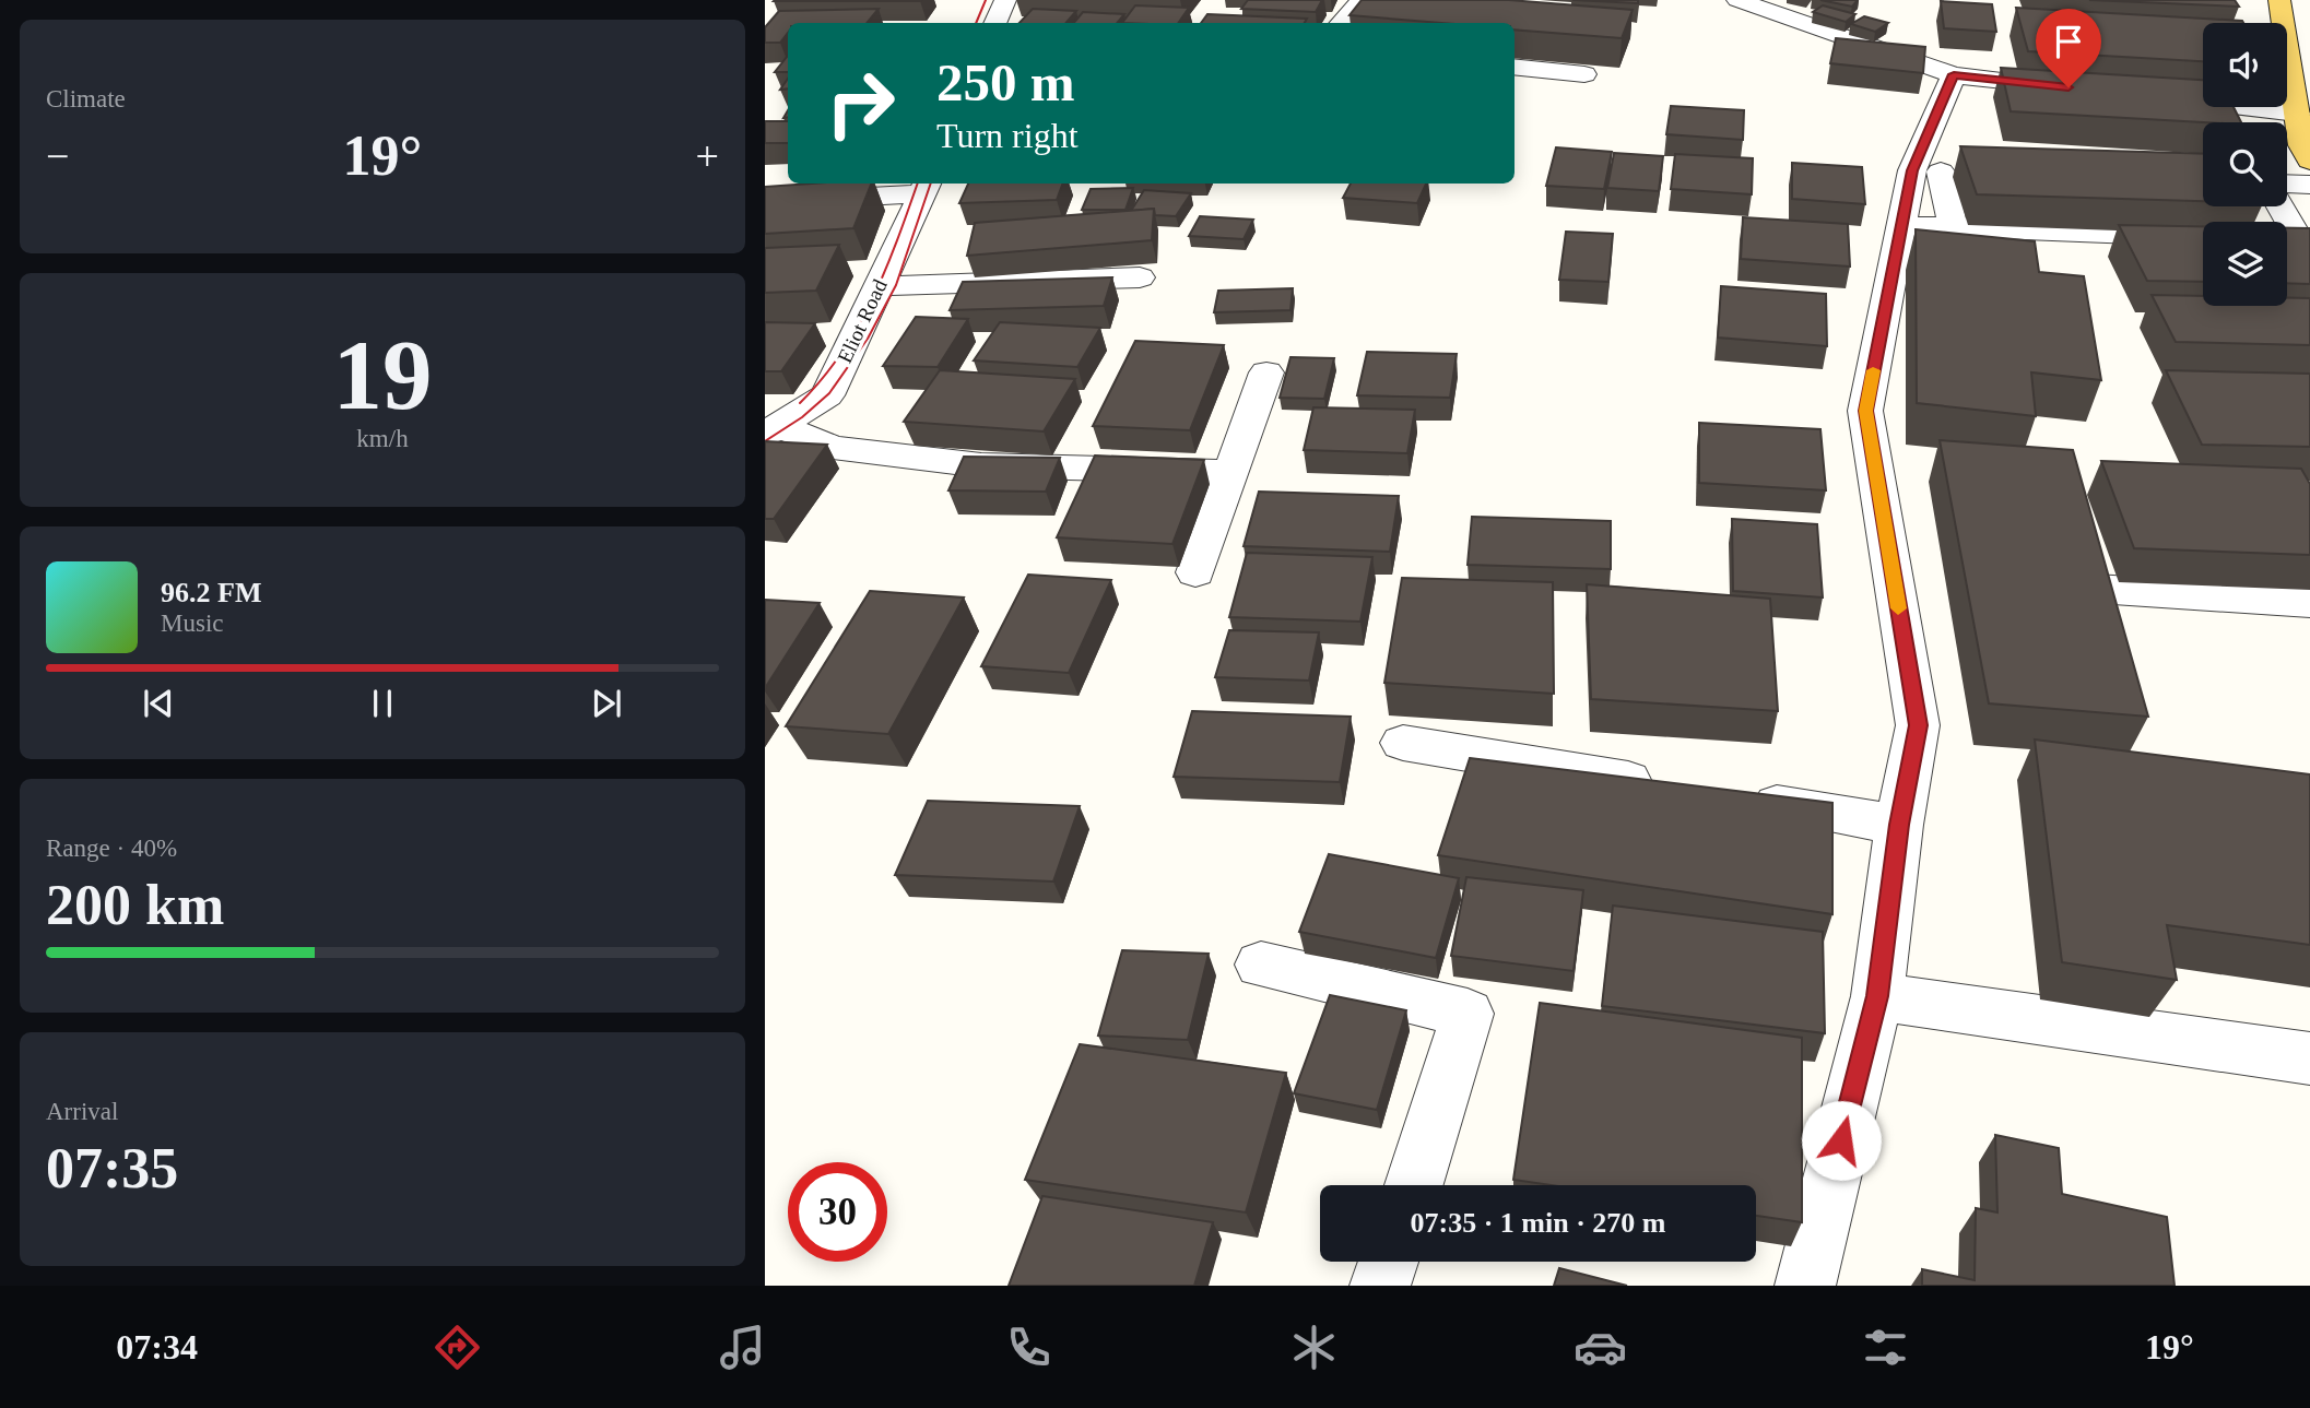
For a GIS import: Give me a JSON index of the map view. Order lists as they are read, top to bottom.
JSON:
{
  "streets": {
    "street": ["Eliot Road"]
  },
  "page": {
    "tile": [
      "Climate",
      ["19", "km/h"],
      ["Range · 40%", "200 km"],
      ["Arrival", "07:35"]
    ],
    "turn": ["250 m", "Turn right"],
    "heat": ["−", "19°", "+"],
    "song": ["96.2 FM", "Music"],
    "limit": "30",
    "trip": "07:35 · 1 min · 270 m",
    "tabs": ["07:34", "19°"]
  }
}
